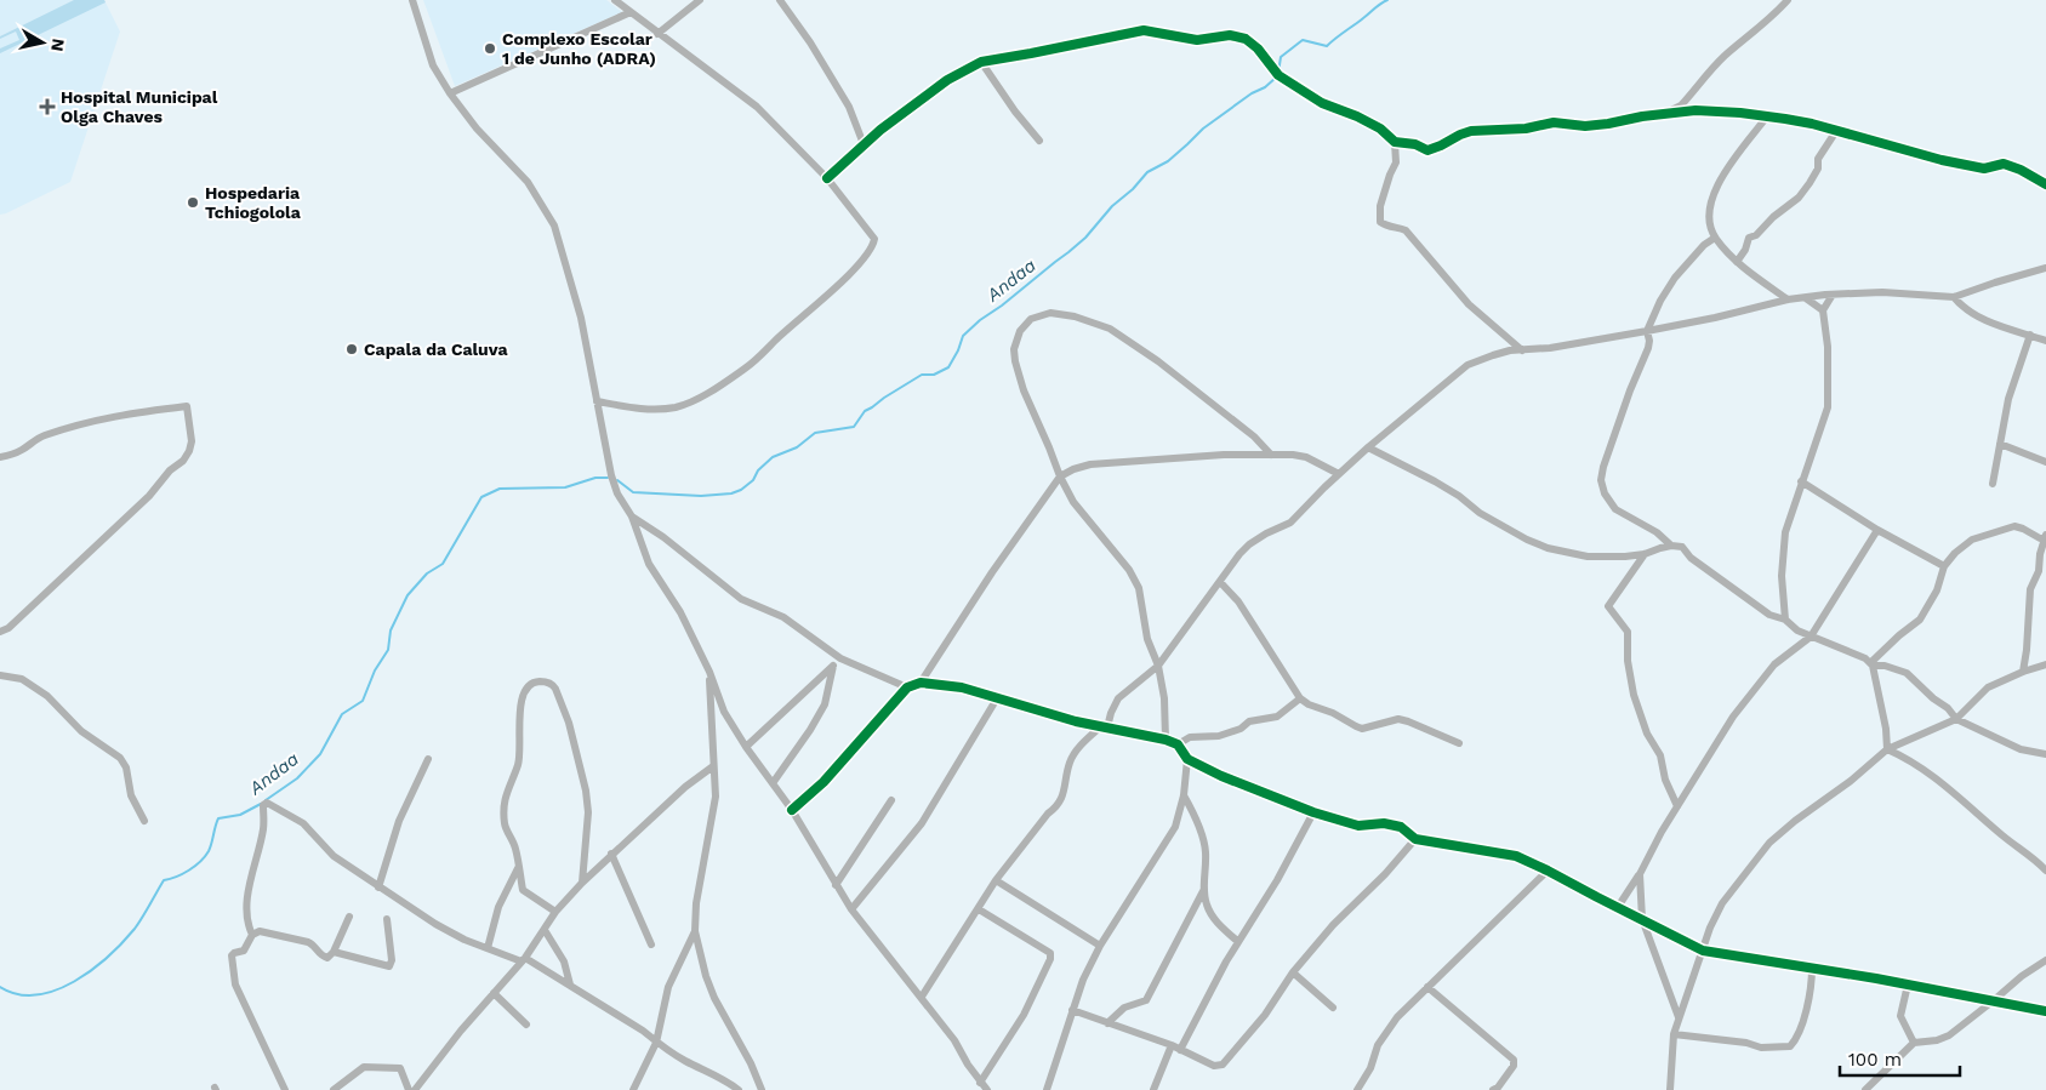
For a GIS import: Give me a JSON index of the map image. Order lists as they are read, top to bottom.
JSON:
{
  "water": ["Andaa"],
  "places": {
    "other": ["Complexo Escolar 1 de Junho (ADRA)", "Hospedaria Tchiogolola", "Capala da Caluva"],
    "health": ["Hospital Municipal Olga Chaves"]
  },
  "scale_bar": "100 m",
  "north": "right"
}
